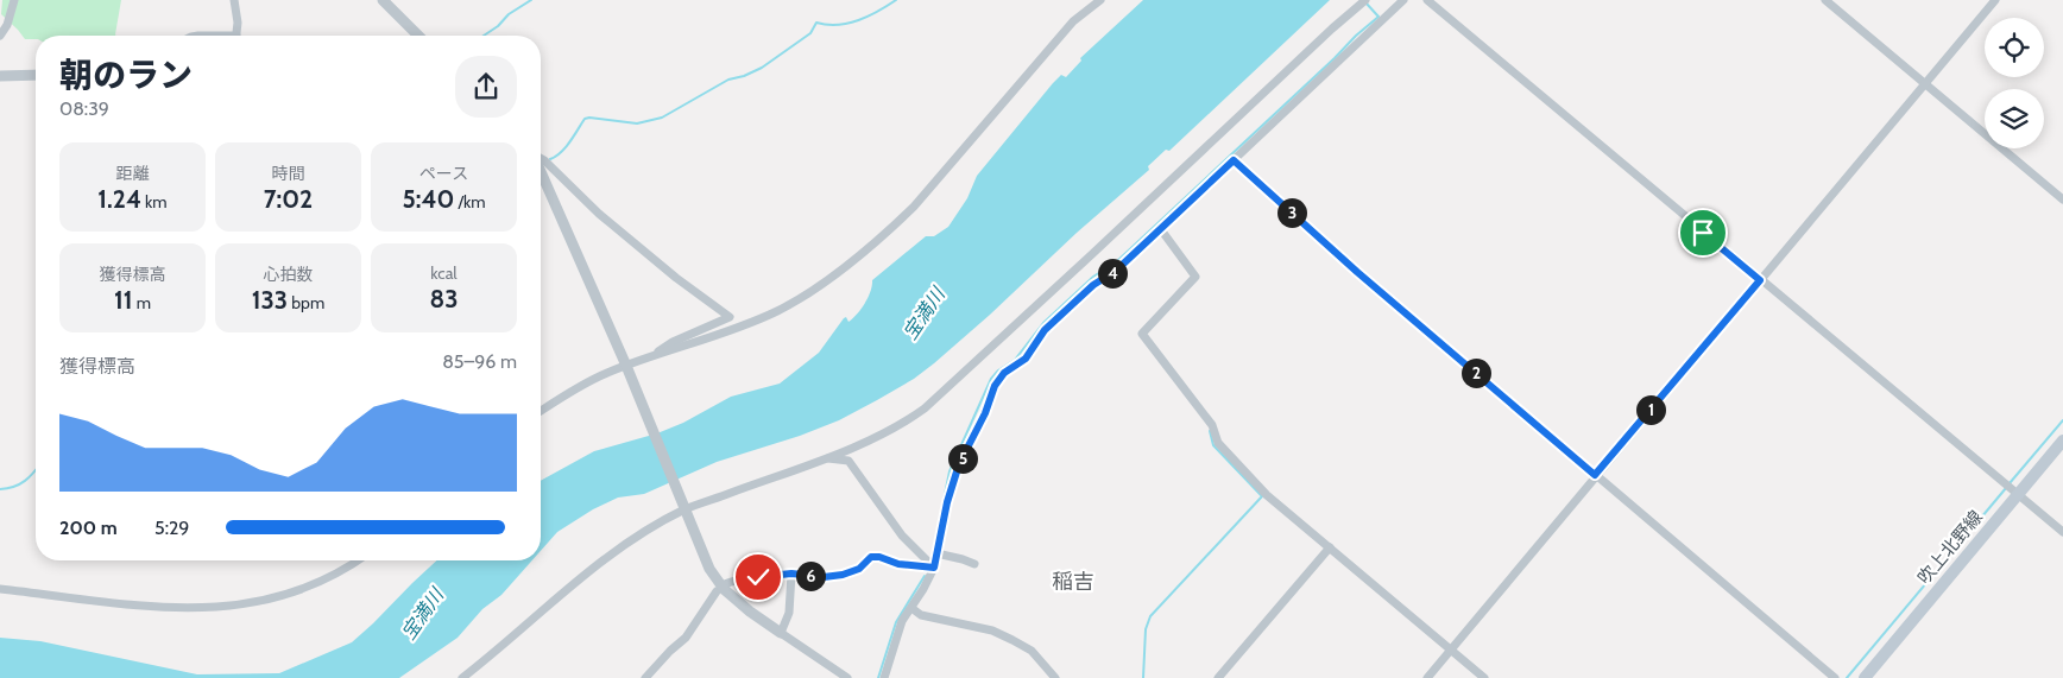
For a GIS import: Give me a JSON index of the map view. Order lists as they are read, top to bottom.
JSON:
{
  "streets": {
    "main road": ["吹上北野線"]
  },
  "districts": ["稲吉"],
  "water": ["宝満川"],
  "page": {
    "heading": ["朝のラン", "08:39"],
    "stats": [
      ["距離", "1.24 km"],
      ["時間", "7:02"],
      ["ペース", "5:40 /km"],
      ["獲得標高", "11 m"],
      ["心拍数", "133 bpm"],
      ["kcal", "83"]
    ],
    "pins": [
      "3",
      "4",
      "2",
      "1",
      "5",
      "6"
    ],
    "chart": ["獲得標高", "85–96 m"],
    "list": [
      {
        "name": "200 m",
        "note": "5:29"
      }
    ]
  }
}
